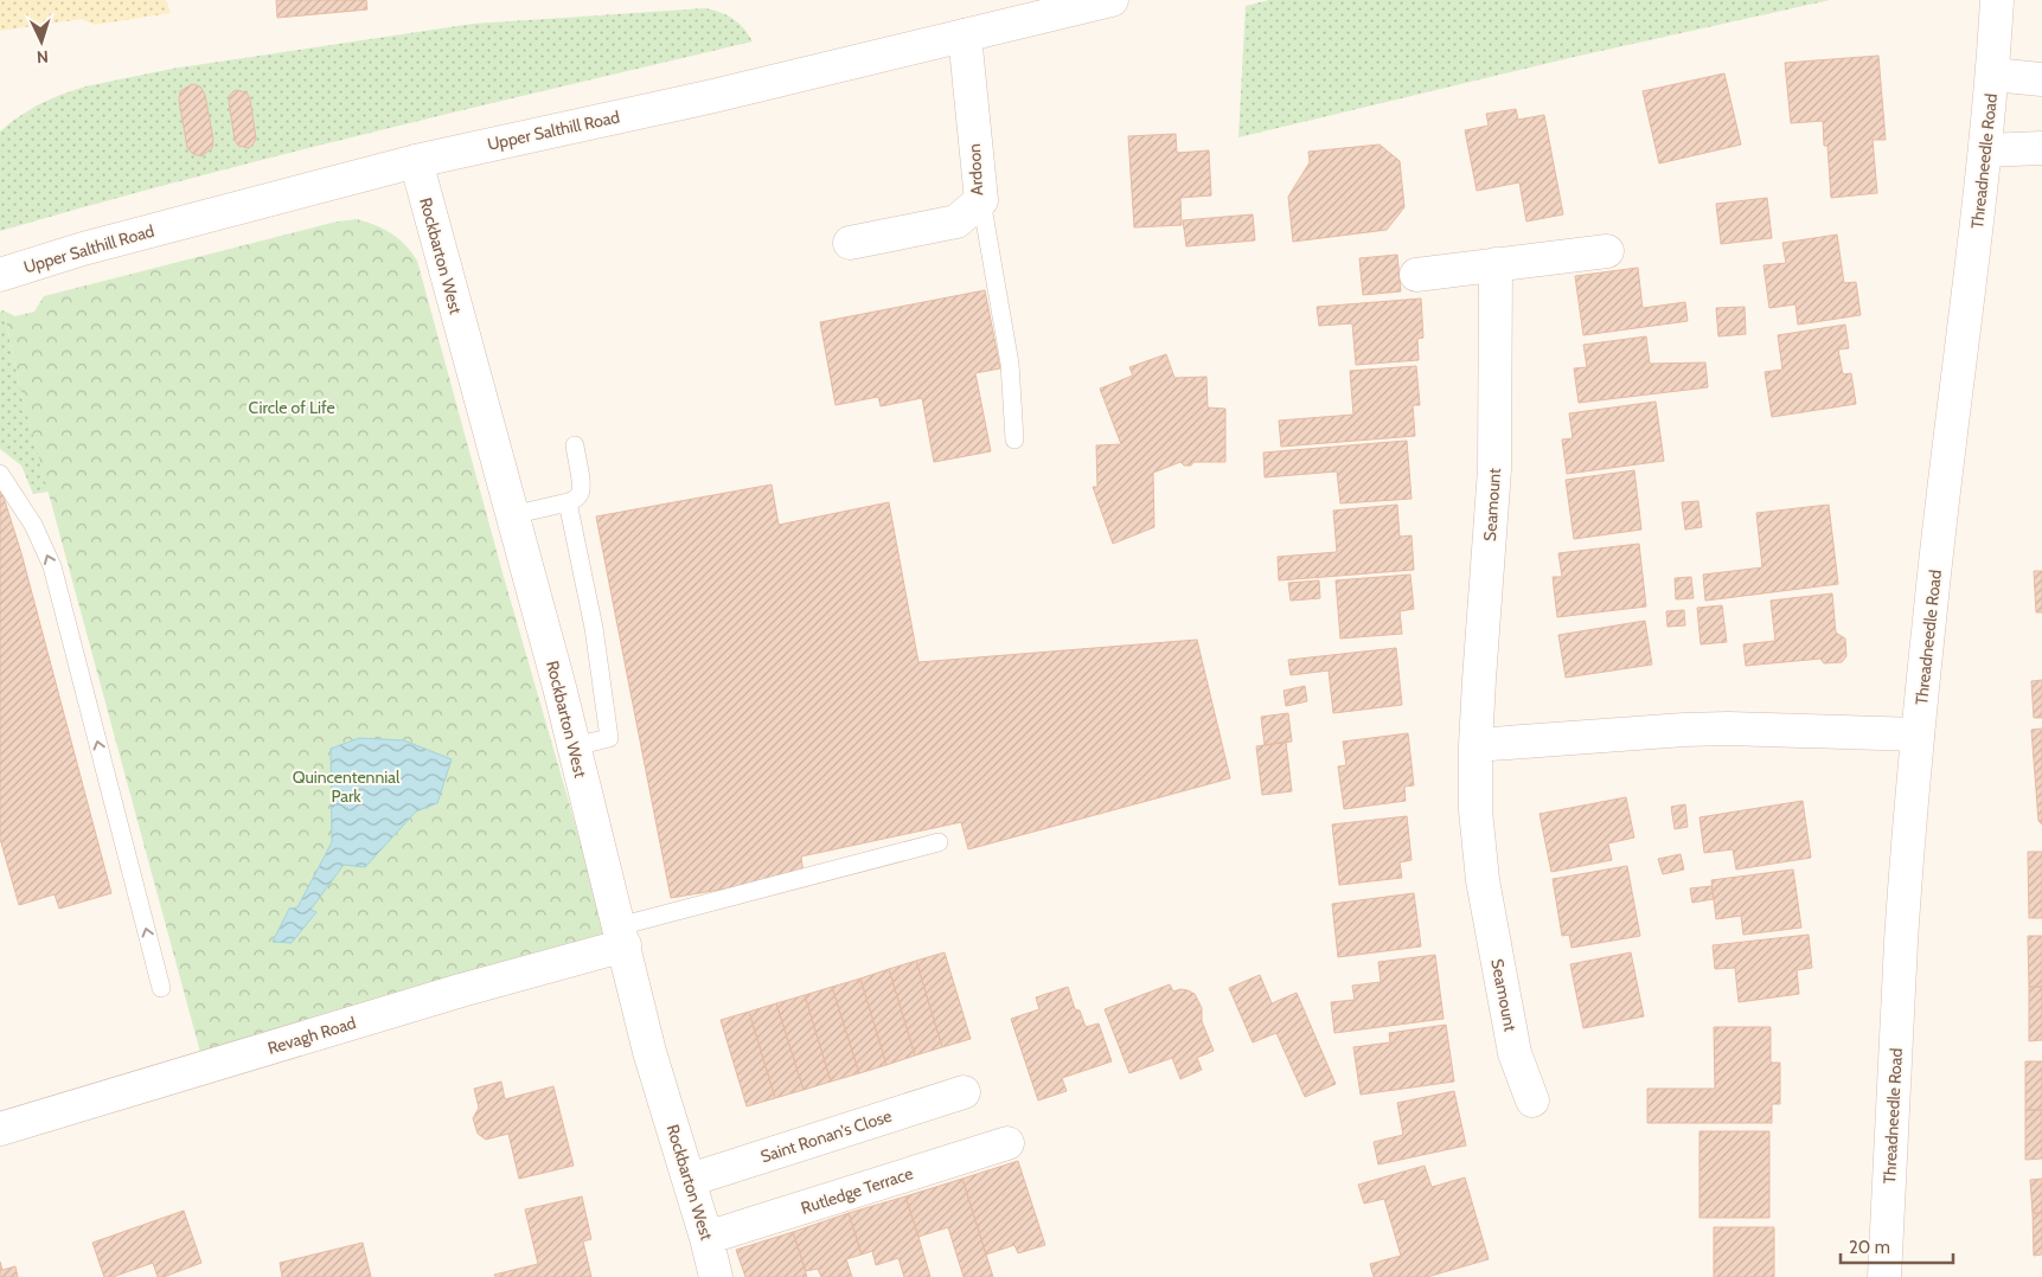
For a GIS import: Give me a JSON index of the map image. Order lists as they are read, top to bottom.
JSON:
{
  "streets": {
    "street": [
      "Upper Salthill Road",
      "Threadneedle Road",
      "Ardoon",
      "Rockbarton West",
      "Seamount",
      "Revagh Road",
      "Saint Ronan's Close",
      "Rutledge Terrace"
    ]
  },
  "crossings": [
    ["Upper Salthill Road", "Ardoon"],
    ["Upper Salthill Road", "Rockbarton West"],
    ["Rockbarton West", "Revagh Road"],
    ["Rockbarton West", "Saint Ronan's Close"],
    ["Rockbarton West", "Rutledge Terrace"]
  ],
  "parks": ["Circle of Life", "Quincentennial Park"],
  "scale_bar": "20 m",
  "north": "bottom"
}
